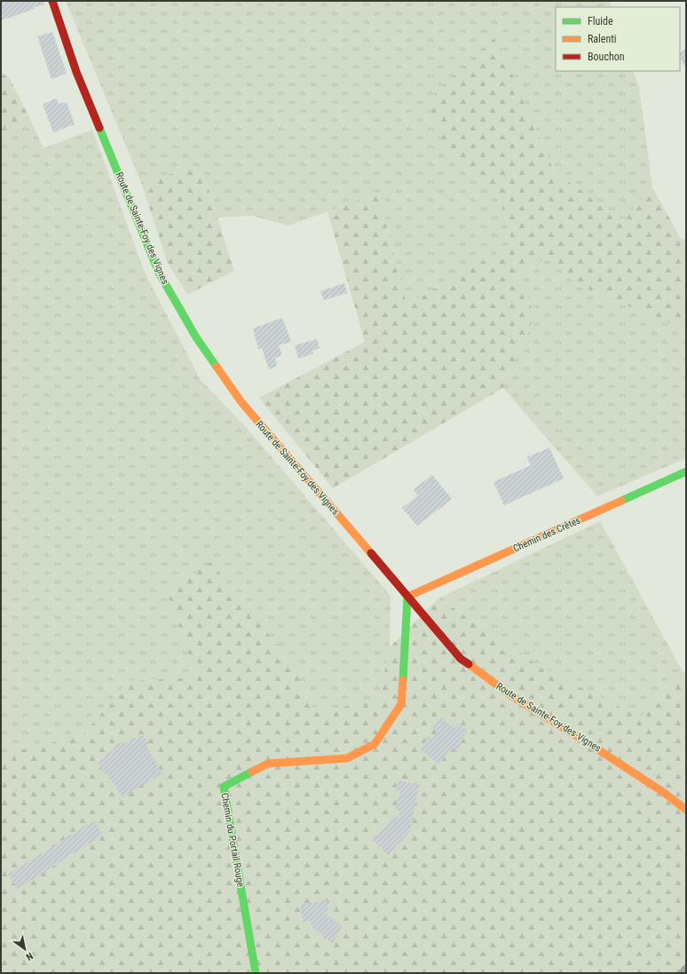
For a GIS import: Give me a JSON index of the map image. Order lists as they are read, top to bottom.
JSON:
{
  "streets": {
    "street": [
      "Route de Sainte-Foy des Vignes",
      "Chemin des Crêtes",
      "Route de Sainte-Foy-des-Vignes",
      "Chemin du Portail Rouge"
    ]
  },
  "crossings": [
    ["Route de Sainte-Foy des Vignes", "Chemin des Crêtes"],
    ["Route de Sainte-Foy des Vignes", "Route de Sainte-Foy-des-Vignes"],
    ["Route de Sainte-Foy des Vignes", "Chemin du Portail Rouge"],
    ["Chemin des Crêtes", "Route de Sainte-Foy-des-Vignes"],
    ["Chemin des Crêtes", "Chemin du Portail Rouge"],
    ["Route de Sainte-Foy-des-Vignes", "Chemin du Portail Rouge"]
  ],
  "legend": ["Fluide", "Ralenti", "Bouchon"],
  "north": "bottom right"
}
